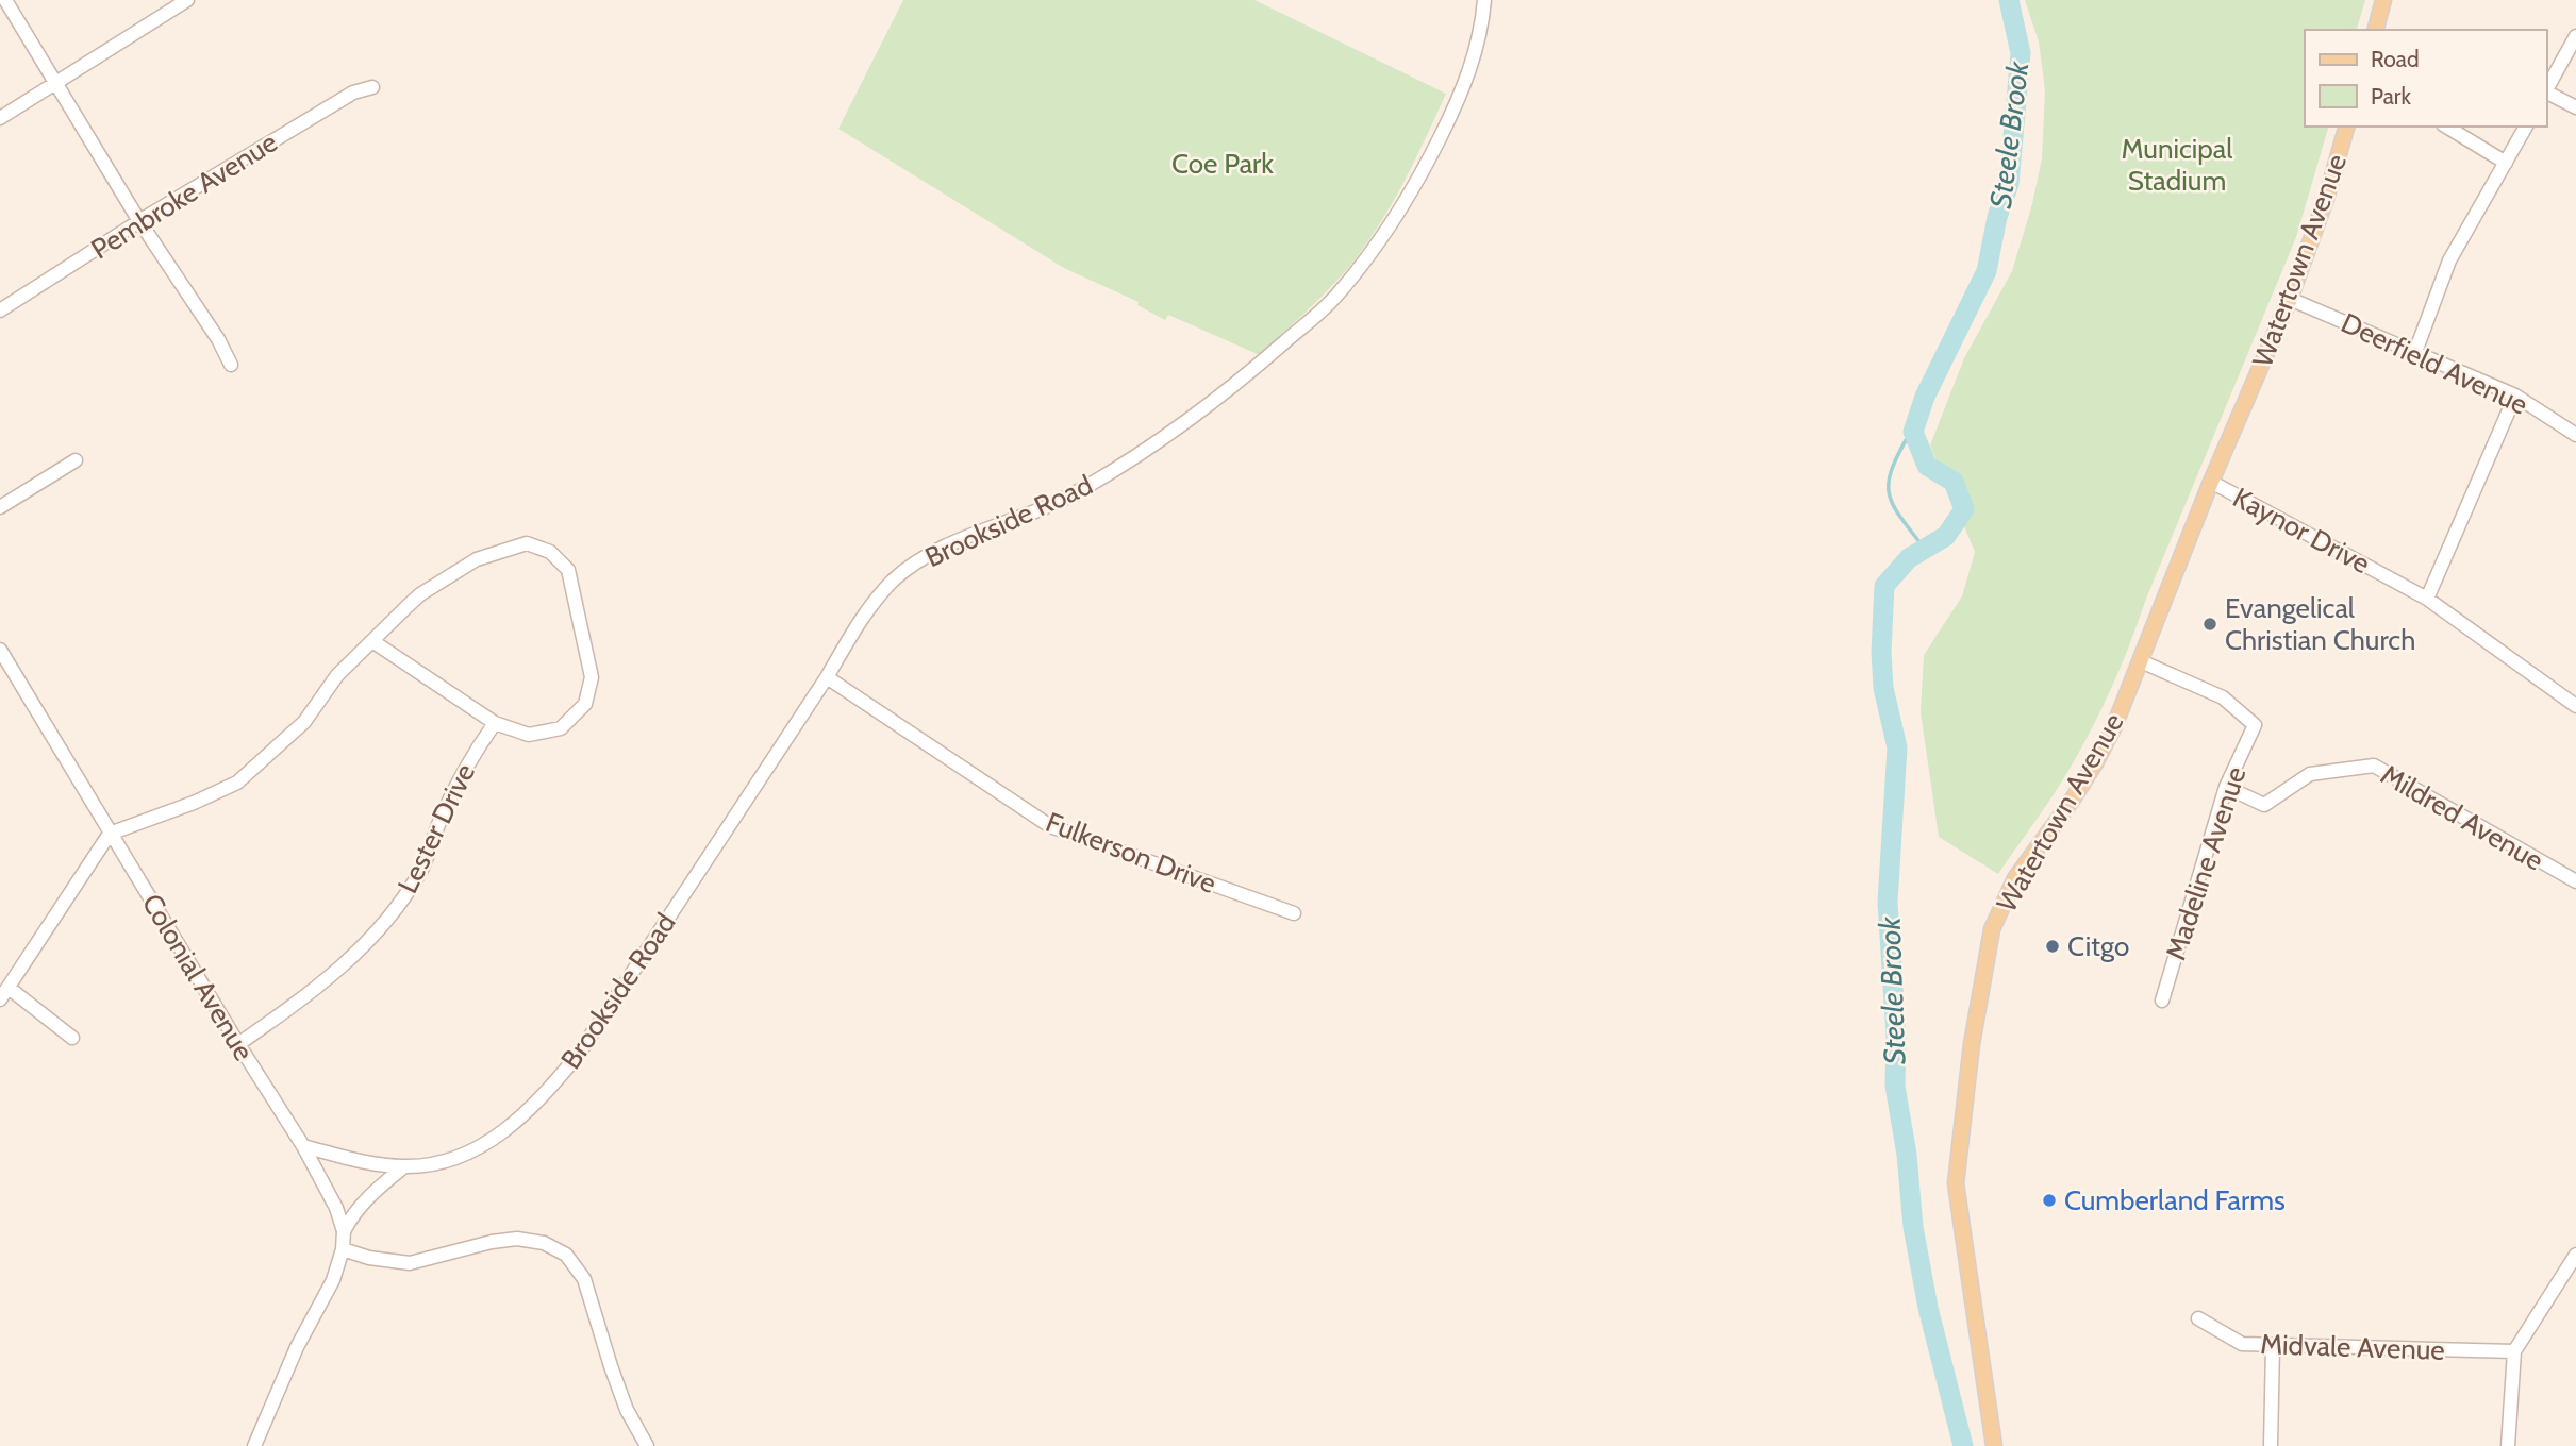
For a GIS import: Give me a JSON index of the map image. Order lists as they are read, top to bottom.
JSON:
{
  "streets": {
    "main road": ["Watertown Avenue"],
    "street": [
      "Pembroke Avenue",
      "Deerfield Avenue",
      "Brookside Road",
      "Kaynor Drive",
      "Mildred Avenue",
      "Lester Drive",
      "Fulkerson Drive",
      "Madeline Avenue",
      "Colonial Avenue",
      "Midvale Avenue"
    ]
  },
  "crossings": [
    ["Watertown Avenue", "Deerfield Avenue"],
    ["Watertown Avenue", "Kaynor Drive"],
    ["Watertown Avenue", "Madeline Avenue"],
    ["Brookside Road", "Fulkerson Drive"],
    ["Brookside Road", "Colonial Avenue"],
    ["Mildred Avenue", "Madeline Avenue"],
    ["Lester Drive", "Colonial Avenue"]
  ],
  "water": ["Steele Brook"],
  "parks": ["Municipal Stadium", "Coe Park"],
  "places": ["Evangelical Christian Church", "Citgo", "Cumberland Farms"],
  "legend": ["Road", "Park"]
}
